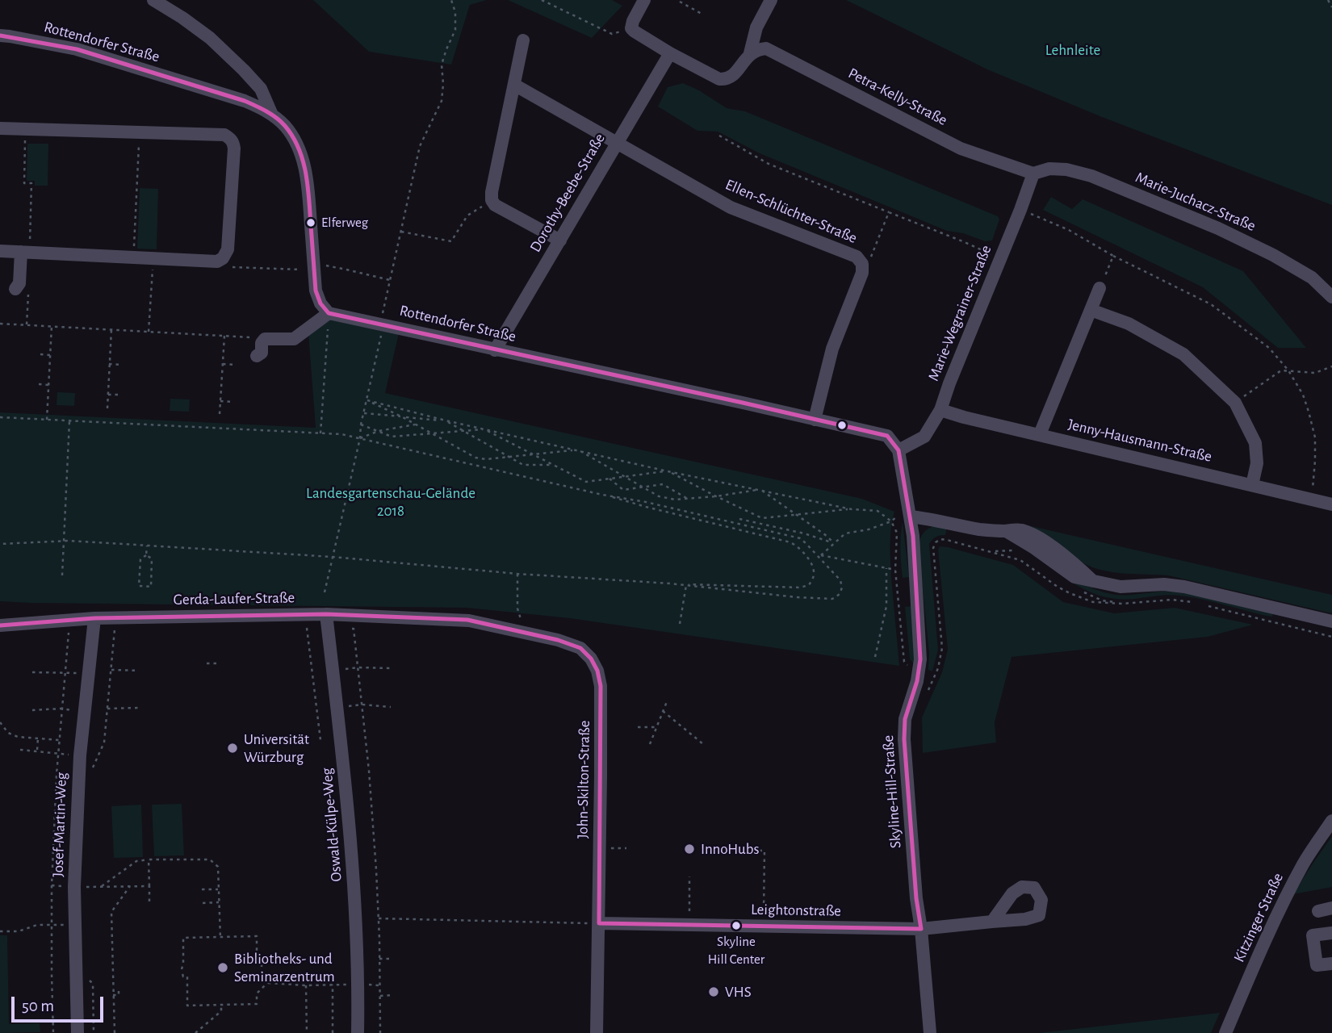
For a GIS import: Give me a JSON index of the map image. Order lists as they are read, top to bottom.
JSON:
{
  "streets": {
    "street": [
      "Rottendorfer Straße",
      "Petra-Kelly-Straße",
      "Dorothy-Beebe-Straße",
      "Marie-Juchacz-Straße",
      "Ellen-Schlüchter-Straße",
      "Marie-Wegrainer-Straße",
      "Jenny-Hausmann-Straße",
      "Gerda-Laufer-Straße",
      "John-Skilton-Straße",
      "Skyline-Hill-Straße",
      "Josef-Martin-Weg",
      "Oswald-Külpe-Weg",
      "Leightonstraße",
      "Kitzinger Straße"
    ]
  },
  "crossings": [
    ["Rottendorfer Straße", "Dorothy-Beebe-Straße"],
    ["Rottendorfer Straße", "Marie-Wegrainer-Straße"],
    ["Petra-Kelly-Straße", "Marie-Juchacz-Straße"],
    ["Petra-Kelly-Straße", "Marie-Wegrainer-Straße"],
    ["Dorothy-Beebe-Straße", "Ellen-Schlüchter-Straße"],
    ["Marie-Juchacz-Straße", "Marie-Wegrainer-Straße"],
    ["Marie-Wegrainer-Straße", "Jenny-Hausmann-Straße"],
    ["Gerda-Laufer-Straße", "John-Skilton-Straße"],
    ["Gerda-Laufer-Straße", "Josef-Martin-Weg"],
    ["Gerda-Laufer-Straße", "Oswald-Külpe-Weg"],
    ["John-Skilton-Straße", "Leightonstraße"],
    ["Skyline-Hill-Straße", "Leightonstraße"]
  ],
  "parks": ["Lehnleite", "Landesgartenschau-Gelände 2018"],
  "places": [
    "Elferweg",
    "Universität Würzburg",
    "InnoHubs",
    "Skyline Hill Center",
    "Bibliotheks- und Seminarzentrum",
    "VHS"
  ],
  "scale_bar": "50 m"
}
